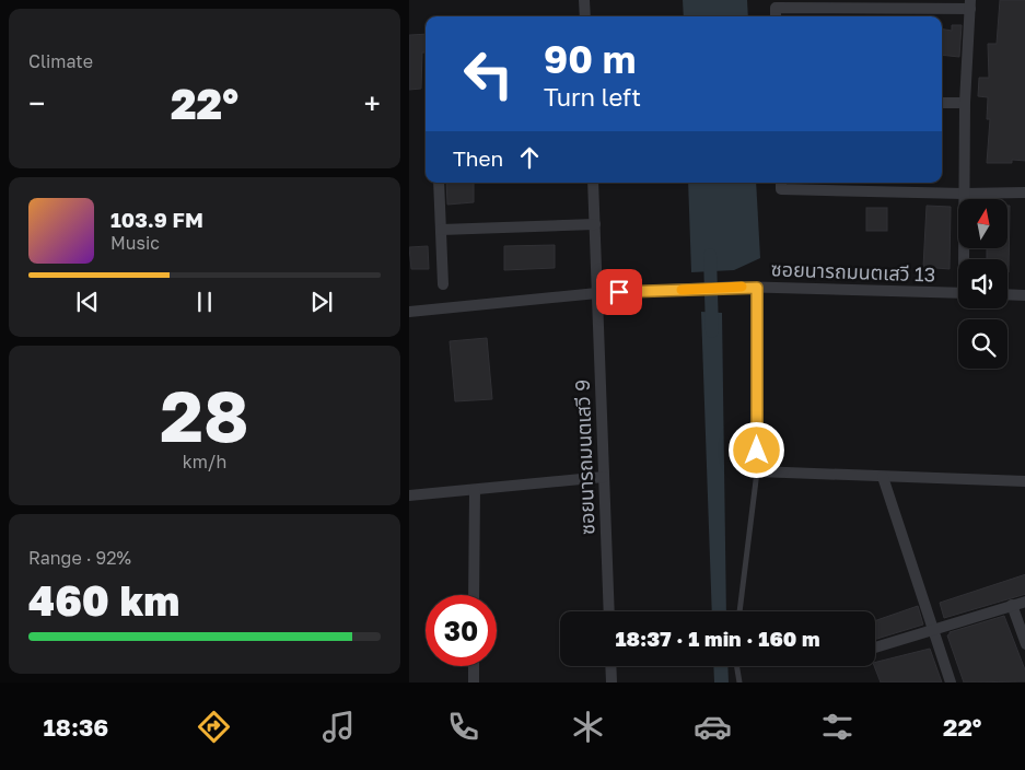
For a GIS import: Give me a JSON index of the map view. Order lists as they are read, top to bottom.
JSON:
{
  "streets": {
    "street": ["ซอยนารถมนตเสวี 13", "ซอยนารถมนตเสวี 9"]
  },
  "crossings": [
    ["ซอยนารถมนตเสวี 13", "ซอยนารถมนตเสวี 9"]
  ],
  "north": "top",
  "page": {
    "tile": [
      "Climate",
      ["28", "km/h"],
      ["Range · 92%", "460 km"]
    ],
    "turn": ["90 m", "Turn left"],
    "heat": ["−", "22°", "+"],
    "then": "Then",
    "song": ["103.9 FM", "Music"],
    "limit": "30",
    "trip": "18:37 · 1 min · 160 m",
    "tabs": ["18:36", "22°"]
  }
}
